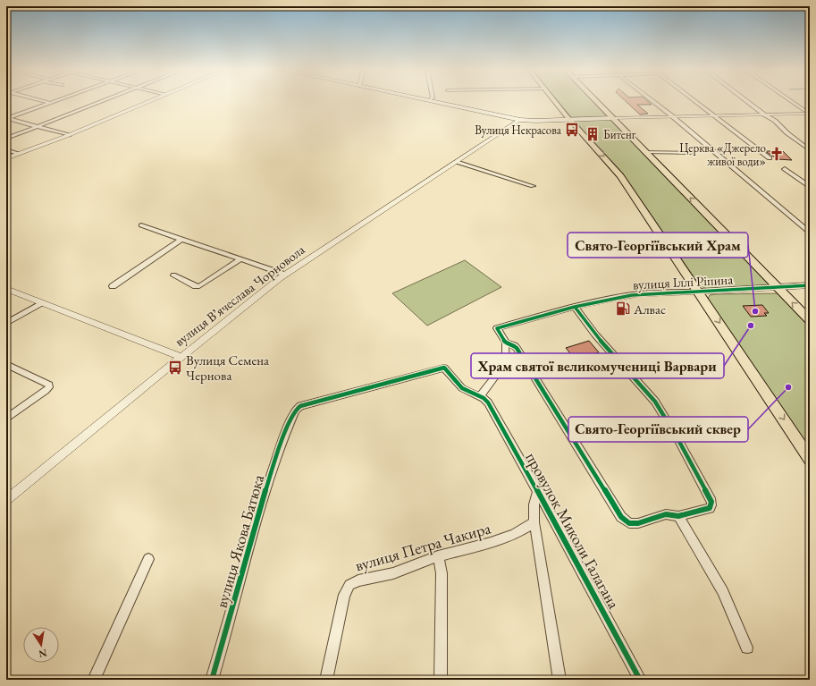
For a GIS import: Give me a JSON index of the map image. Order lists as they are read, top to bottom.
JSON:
{
  "streets": {
    "street": [
      "вулиця Іллі Ріпина",
      "вулиця Вʼячеслава Чорновола",
      "провулок Миколи Галагана",
      "вулиця Якова Батюка",
      "вулиця Петра Чакира"
    ]
  },
  "crossings": [
    ["провулок Миколи Галагана", "вулиця Якова Батюка"]
  ],
  "places": {
    "bus stop": ["Вулиця Некрасова", "Вулиця Семена Чернова"],
    "building": ["Битенг"],
    "church": ["Церква «Джерело живої води»"],
    "fuel station": ["Алвас"],
    "other": ["Свято-Георгіївський Храм", "Храм святої великомучениці Варвари", "Свято-Георгіївський сквер"]
  },
  "north": "bottom"
}
